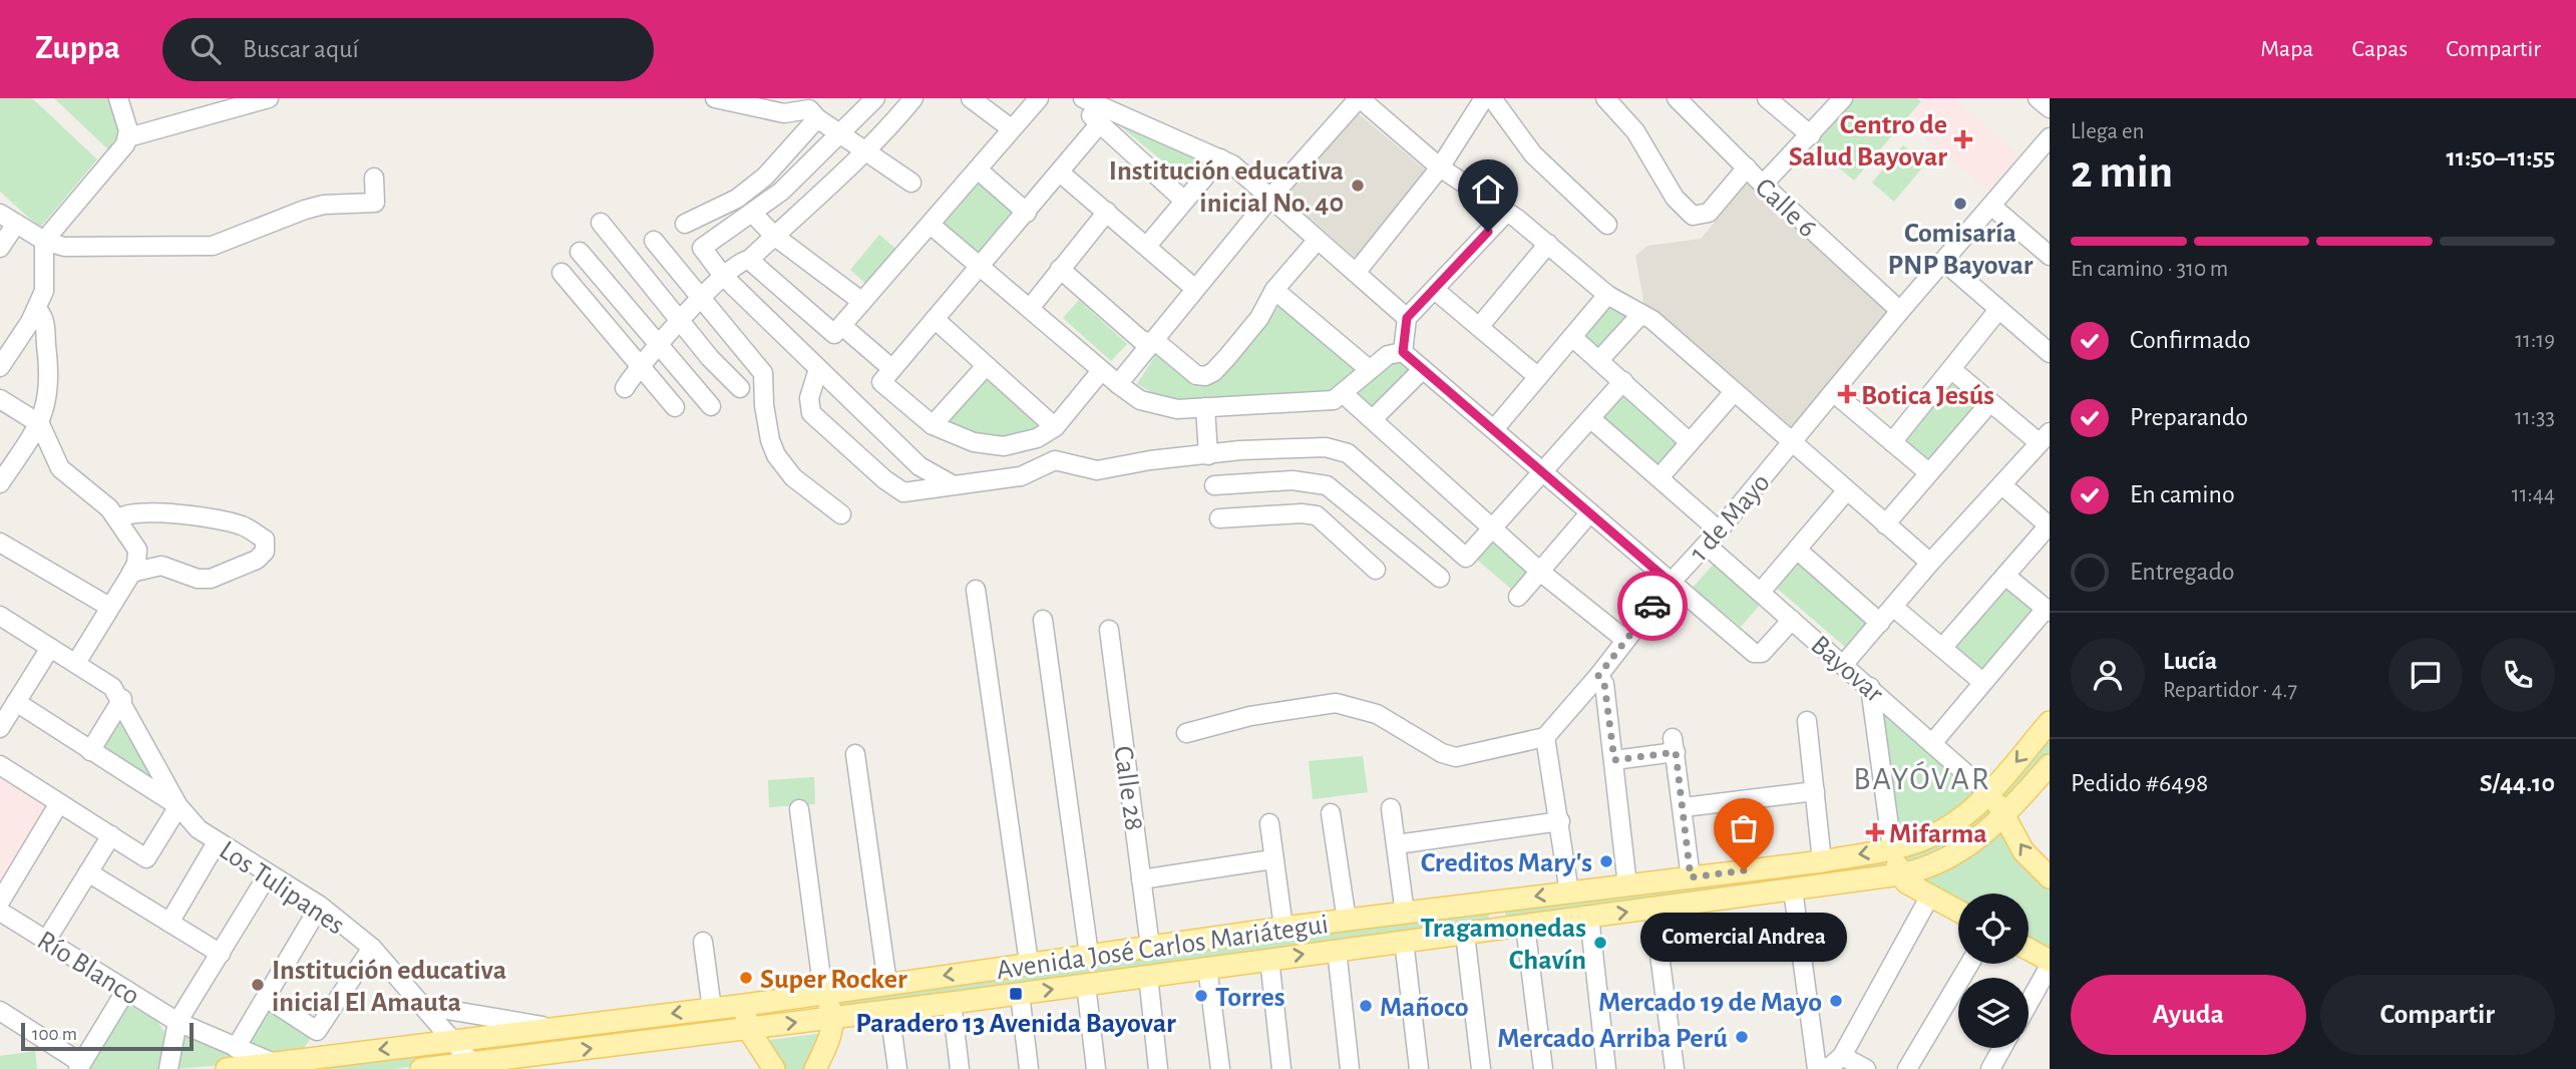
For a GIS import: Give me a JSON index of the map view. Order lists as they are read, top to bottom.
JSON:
{
  "streets": {
    "main road": ["Avenida José Carlos Mariátegui"],
    "street": [
      "Calle 6",
      "1 de Mayo",
      "Bayovar",
      "Calle 28",
      "Los Tulipanes",
      "Río Blanco"
    ]
  },
  "crossings": [
    ["Calle 6", "1 de Mayo"],
    ["1 de Mayo", "Bayovar"],
    ["Bayovar", "Avenida José Carlos Mariátegui"],
    ["Calle 28", "Avenida José Carlos Mariátegui"],
    ["Los Tulipanes", "Avenida José Carlos Mariátegui"],
    ["Avenida José Carlos Mariátegui", "Río Blanco"]
  ],
  "districts": ["BAYÓVAR"],
  "places": {
    "health": ["Centro de Salud Bayovar", "Botica Jesús", "Mifarma"],
    "other": [
      "Institución educativa inicial No. 40",
      "Comisaría PNP Bayovar",
      "Creditos Mary's",
      "Comercial Andrea",
      "Tragamonedas Chavín",
      "Super Rocker",
      "Institución educativa inicial El Amauta",
      "Torres",
      "Mercado 19 de Mayo",
      "Mañoco",
      "Mercado Arriba Perú"
    ],
    "transit": ["Paradero 13 Avenida Bayovar"]
  },
  "scale_bar": "100 m",
  "page": {
    "header": "Zuppa",
    "search": "Buscar aquí",
    "nav": ["Mapa", "Capas", "Compartir"],
    "heading": ["2 min", "Llega en", "11:50–11:55"],
    "panel": [
      "Lucía",
      "Repartidor · 4.7",
      "Pedido #6498",
      "S/44.10"
    ],
    "bar": "En camino · 310 m",
    "list": [
      ["Confirmado", "11:19"],
      ["Preparando", "11:33"],
      ["En camino", "11:44"],
      "Entregado"
    ],
    "bubble": "Comercial Andrea",
    "buttons": ["Ayuda", "Compartir"],
    "scale": "100 m"
  }
}
